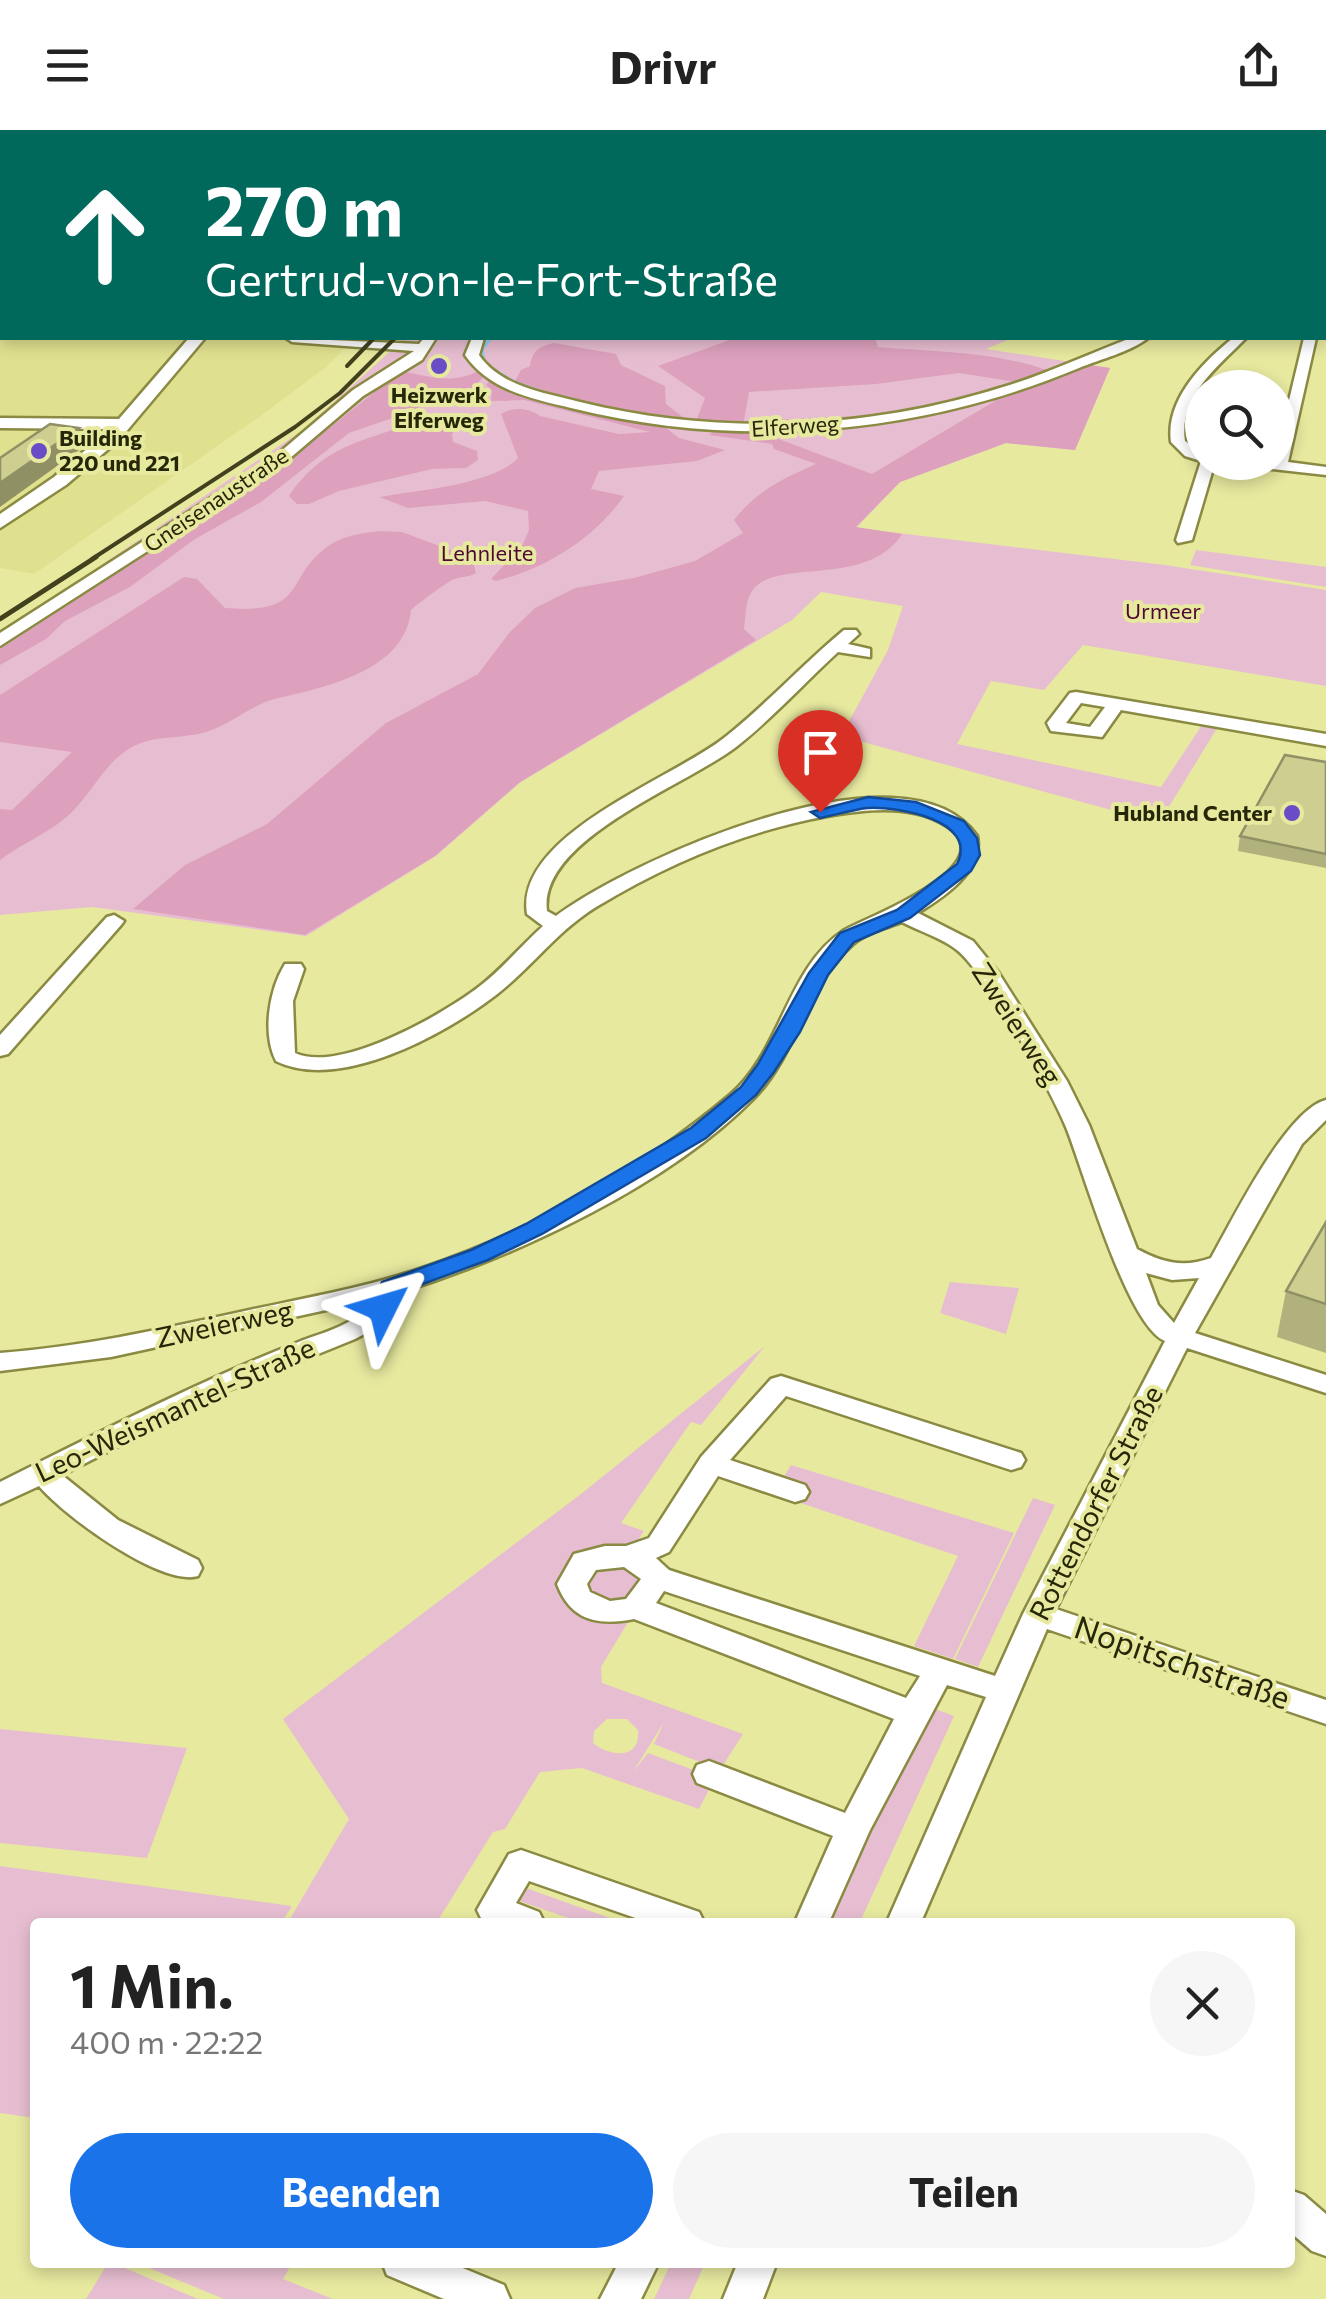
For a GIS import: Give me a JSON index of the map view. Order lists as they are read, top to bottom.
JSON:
{
  "streets": {
    "street": [
      "Elferweg",
      "Gneisenaustraße",
      "Zweierweg",
      "Leo-Weismantel-Straße",
      "Rottendorfer Straße",
      "Nopitschstraße"
    ]
  },
  "crossings": [
    ["Zweierweg", "Leo-Weismantel-Straße"],
    ["Zweierweg", "Rottendorfer Straße"],
    ["Rottendorfer Straße", "Nopitschstraße"]
  ],
  "parks": ["Lehnleite", "Urmeer"],
  "places": ["Heizwerk Elferweg", "Building 220 und 221", "Hubland Center"],
  "page": {
    "header": "Drivr",
    "turn": ["270 m", "Gertrud-von-le-Fort-Straße"],
    "heading": ["1 Min.", "400 m · 22:22"],
    "buttons": ["Beenden", "Teilen"]
  }
}
